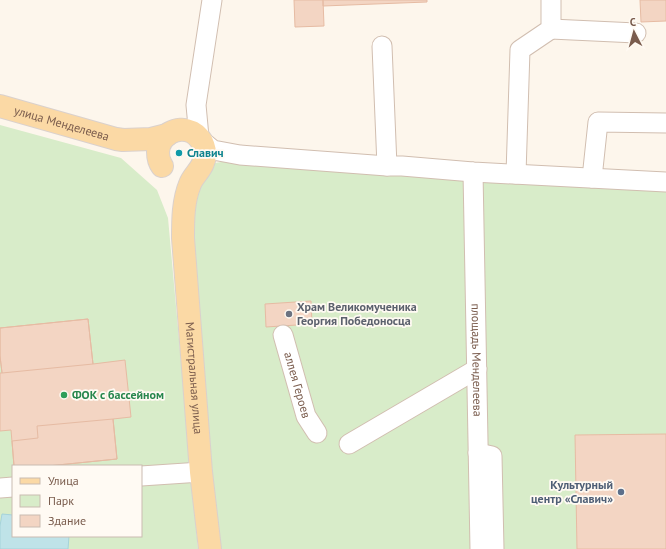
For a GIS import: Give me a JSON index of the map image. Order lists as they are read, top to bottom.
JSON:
{
  "streets": {
    "main road": ["улица Менделеева", "Магистральная улица"],
    "street": ["площадь Менделеева", "аллея Героев"]
  },
  "places": [
    "Славич",
    "Храм Великомученика Георгия Победоносца",
    "ФОК с бассейном",
    "Культурный центр «Славич»"
  ],
  "legend": ["Улица", "Парк", "Здание"],
  "north": "top"
}
